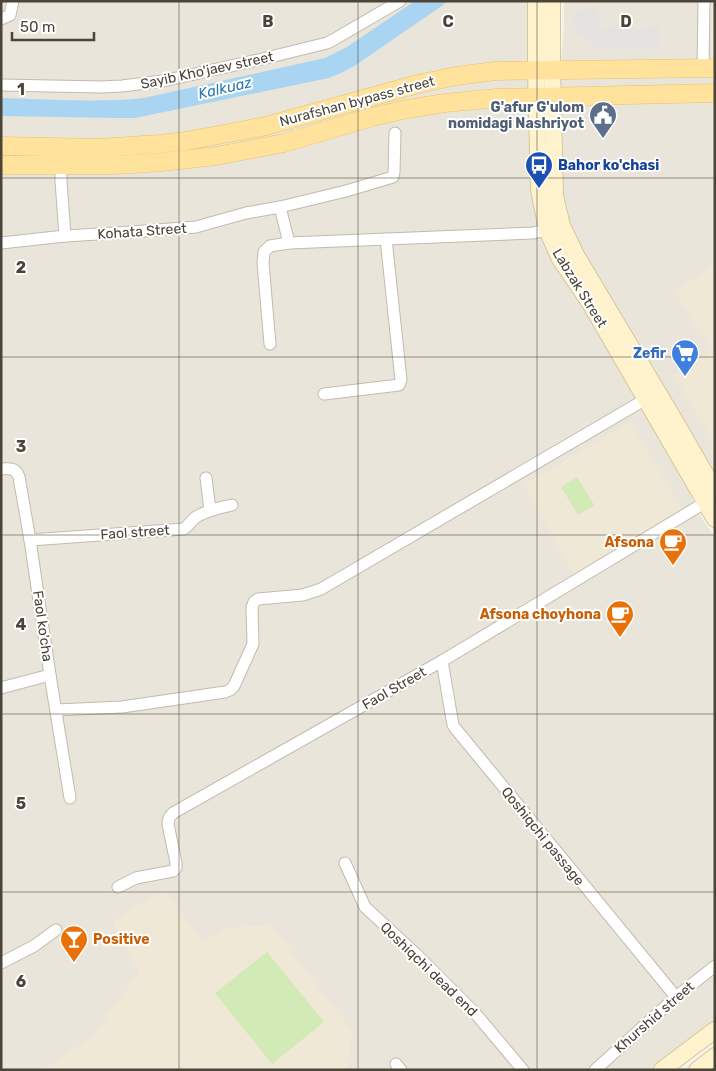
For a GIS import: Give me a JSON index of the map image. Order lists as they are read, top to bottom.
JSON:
{
  "streets": {
    "main road": ["Nurafshan bypass street", "Labzak Street"],
    "street": [
      "Sayib Kho'jaev street",
      "Kohata Street",
      "Faol street",
      "Faol ko'cha",
      "Faol Street",
      "Qoshiqchi passage",
      "Qoshiqchi dead end",
      "Khurshid street"
    ]
  },
  "crossings": [
    ["Nurafshan bypass street", "Labzak Street"],
    ["Labzak Street", "Faol Street"],
    ["Faol street", "Faol ko'cha"],
    ["Faol Street", "Qoshiqchi passage"],
    ["Qoshiqchi passage", "Khurshid street"]
  ],
  "water": ["Kalkuaz"],
  "places": {
    "public building": ["G'afur G'ulom nomidagi Nashriyot"],
    "bus stop": ["Bahor ko'chasi"],
    "supermarket": ["Zefir"],
    "cafe": ["Afsona", "Afsona choyhona"],
    "bar": ["Positive"]
  },
  "scale_bar": "50 m",
  "grid": {
    "columns": ["B", "C", "D"],
    "rows": [
      "1",
      "2",
      "3",
      "4",
      "5",
      "6"
    ]
  }
}
